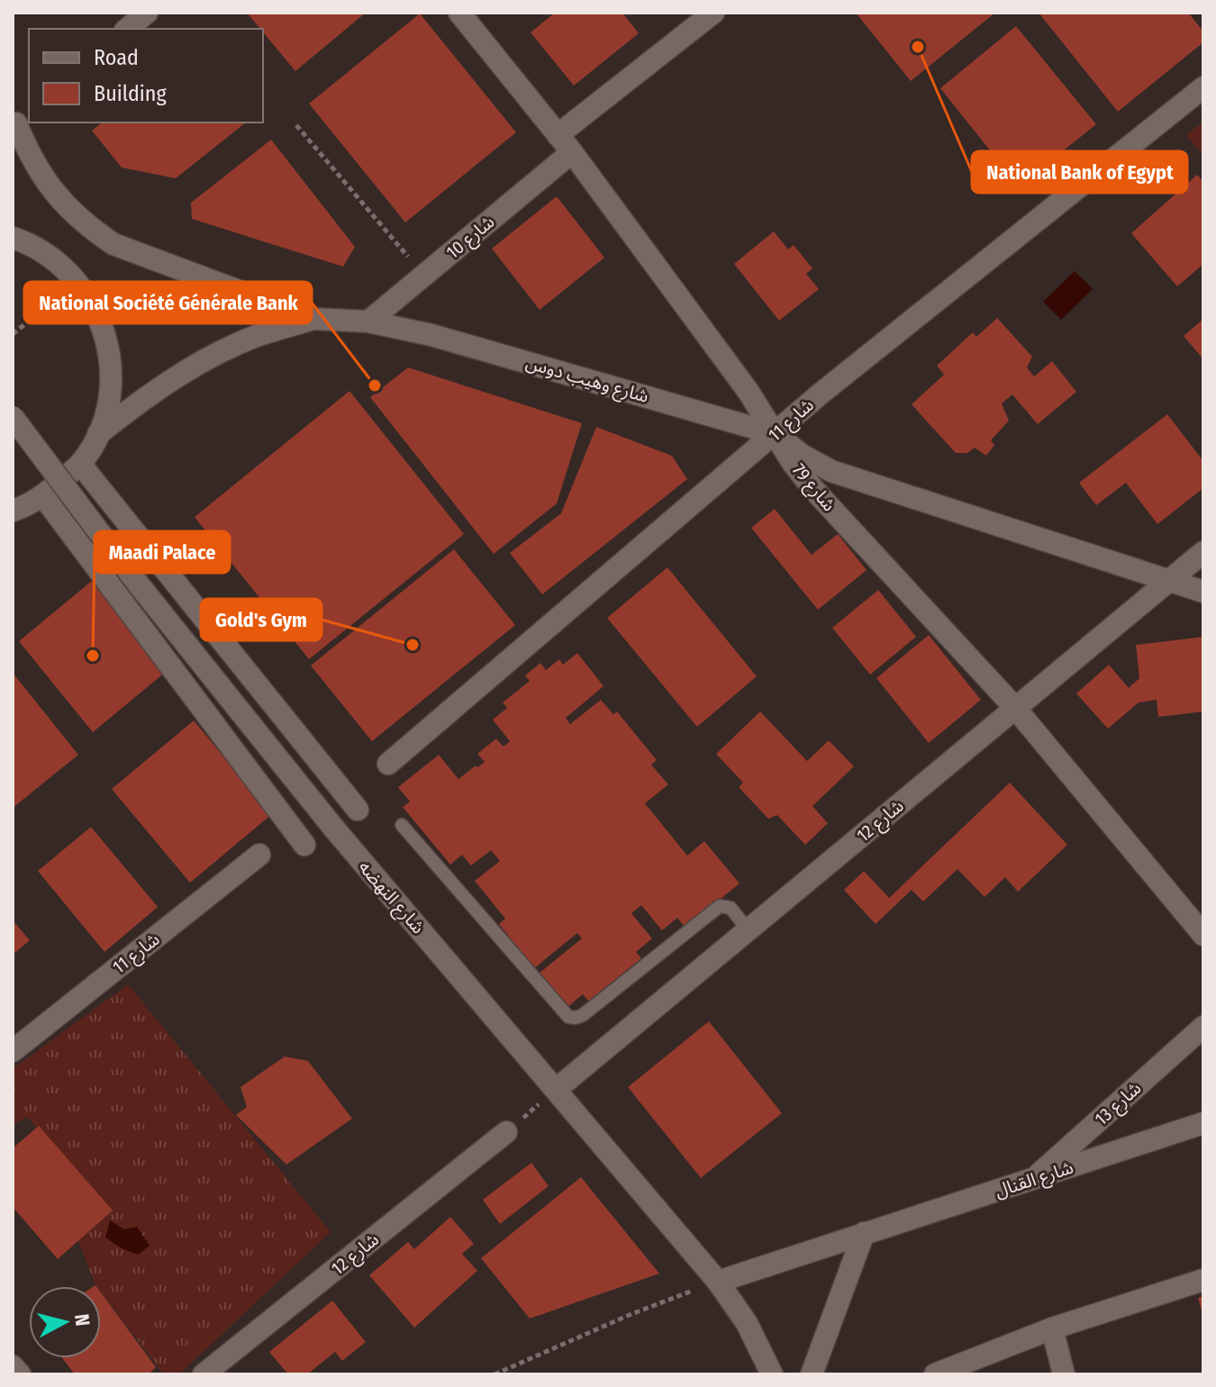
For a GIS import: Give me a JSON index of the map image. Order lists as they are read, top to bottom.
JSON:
{
  "streets": {
    "street": [
      "شارع 10",
      "شارع وهيب دوس",
      "شارع 11",
      "شارع 79",
      "شارع 12",
      "شارع النهضه",
      "شارع 13",
      "شارع القنال"
    ]
  },
  "crossings": [
    ["شارع 10", "شارع وهيب دوس"],
    ["شارع 10", "شارع 79"],
    ["شارع وهيب دوس", "شارع 11"],
    ["شارع وهيب دوس", "شارع 79"],
    ["شارع وهيب دوس", "شارع 12"],
    ["شارع 11", "شارع 79"],
    ["شارع 79", "شارع 12"],
    ["شارع 12", "شارع النهضه"],
    ["شارع النهضه", "شارع القنال"],
    ["شارع 13", "شارع القنال"]
  ],
  "places": [
    "National Bank of Egypt",
    "National Société Générale Bank",
    "Gold's Gym",
    "Maadi Palace"
  ],
  "legend": ["Road", "Building"],
  "north": "right"
}
